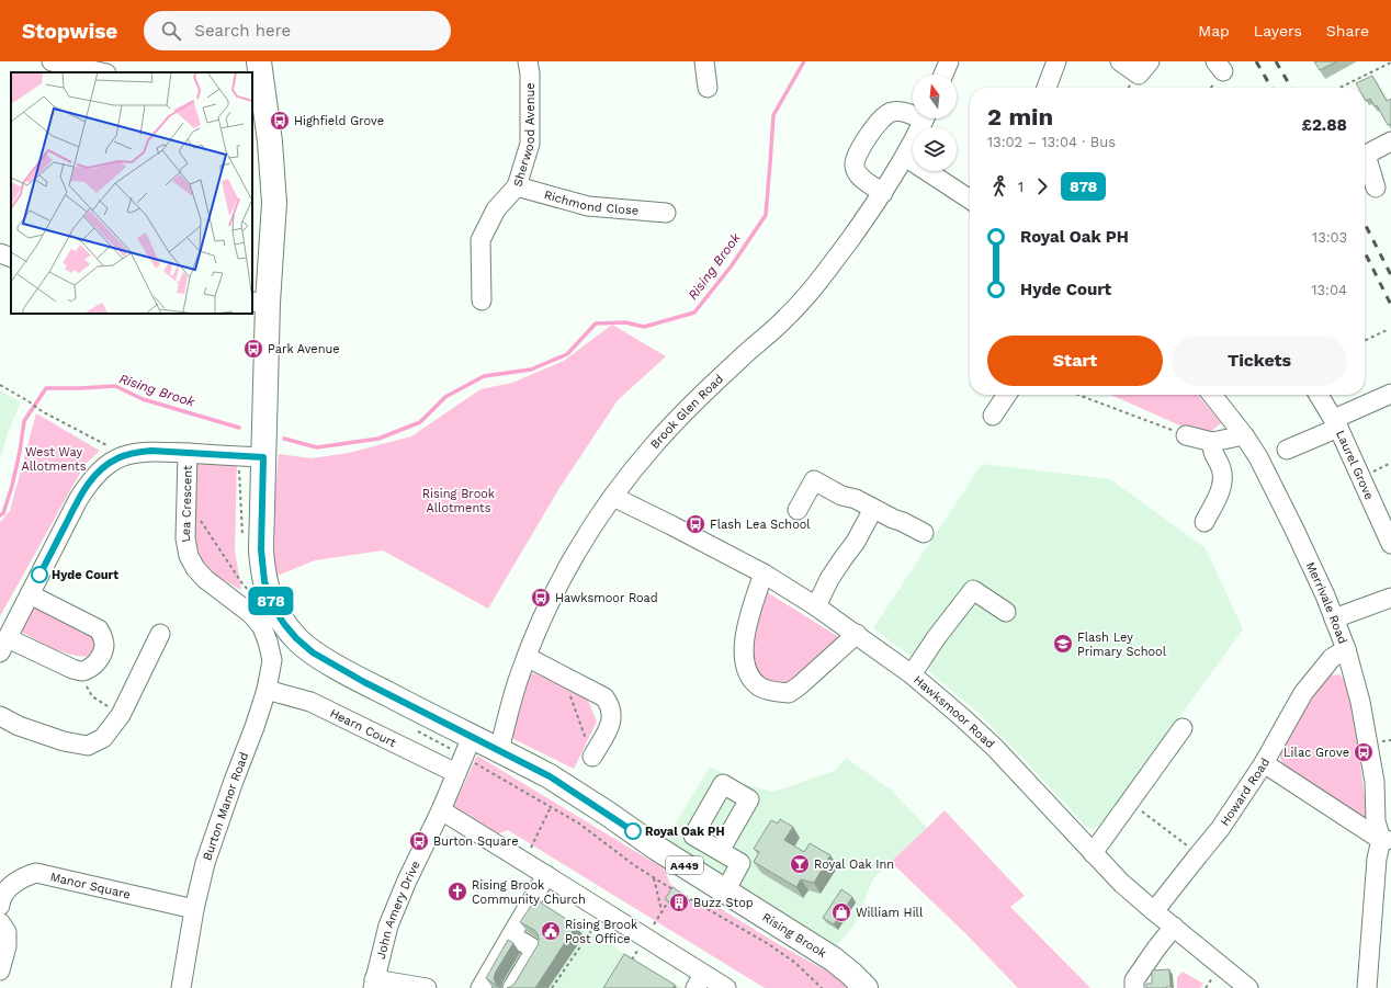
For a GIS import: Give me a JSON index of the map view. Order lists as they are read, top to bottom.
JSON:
{
  "streets": {
    "highway": ["A449", "Rising Brook"],
    "street": [
      "Sherwood Avenue",
      "Richmond Close",
      "Brook Glen Road",
      "Laurel Grove",
      "Lea Crescent",
      "Merrivale Road",
      "Hawksmoor Road",
      "Hearn Court",
      "Howard Road",
      "Burton Manor Road",
      "Manor Square",
      "John Amery Drive"
    ]
  },
  "crossings": [
    ["Sherwood Avenue", "Richmond Close"],
    ["Brook Glen Road", "Hawksmoor Road"],
    ["Brook Glen Road", "Rising Brook"],
    ["Lea Crescent", "Burton Manor Road"],
    ["Merrivale Road", "Howard Road"],
    ["Hawksmoor Road", "Howard Road"],
    ["Hearn Court", "Burton Manor Road"],
    ["Hearn Court", "John Amery Drive"],
    ["Burton Manor Road", "Manor Square"],
    ["John Amery Drive", "Rising Brook"]
  ],
  "water": ["Rising Brook"],
  "parks": ["West Way Allotments", "Rising Brook Allotments"],
  "places": {
    "bus stop": [
      "Highfield Grove",
      "Park Avenue",
      "Flash Lea School",
      "Hawksmoor Road",
      "Lilac Grove",
      "Burton Square"
    ],
    "other": ["Hyde Court", "Royal Oak PH"],
    "school or university": ["Flash Ley Primary School"],
    "bar": ["Royal Oak Inn"],
    "church": ["Rising Brook Community Church"],
    "building": ["Buzz Stop"],
    "shop": ["William Hill"],
    "public building": ["Rising Brook Post Office"]
  },
  "lines": ["bus line 878"],
  "north": "top",
  "page": {
    "header": "Stopwise",
    "search": "Search here",
    "nav": ["Map", "Layers", "Share"],
    "on_map": "878",
    "heading": ["2 min", "13:02 – 13:04 · Bus", "£2.88"],
    "legs": ["1", "878"],
    "list": [
      {
        "name": "Royal Oak PH",
        "value": "13:03"
      },
      {
        "name": "Hyde Court",
        "value": "13:04"
      }
    ],
    "buttons": ["Start", "Tickets"]
  }
}
